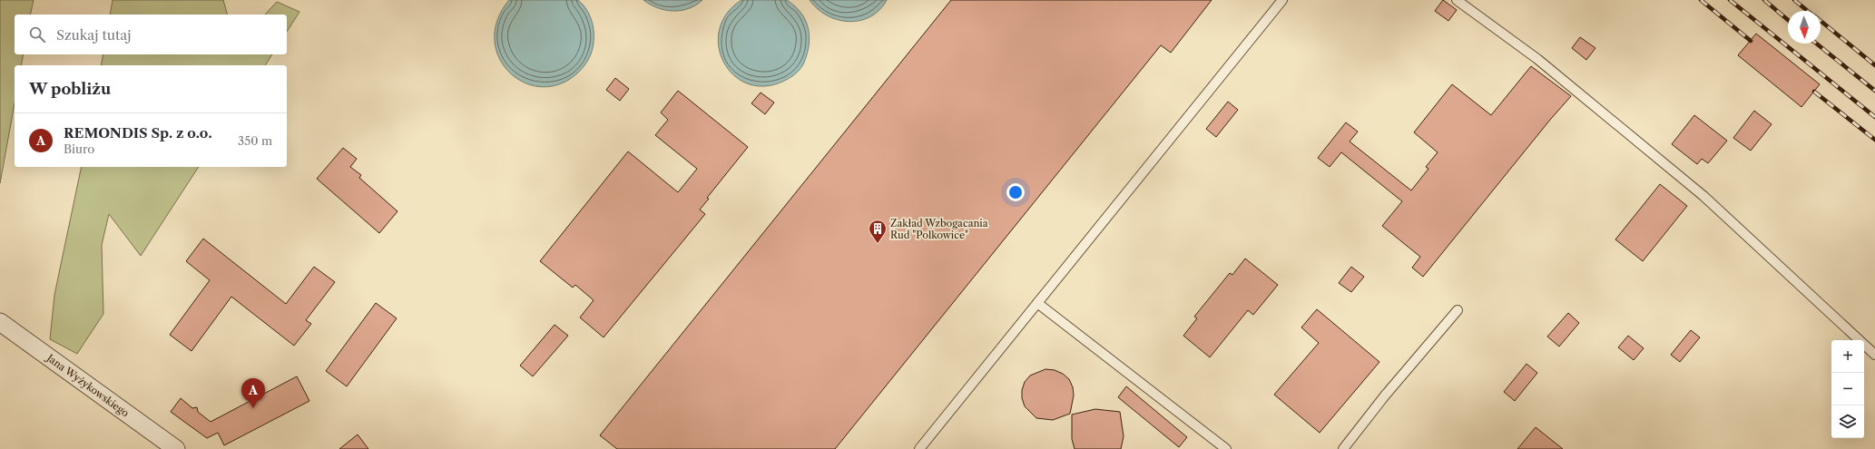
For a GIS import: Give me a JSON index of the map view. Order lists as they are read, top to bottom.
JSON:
{
  "streets": {
    "street": ["Jana Wyżykowskiego"]
  },
  "places": {
    "building": ["Zakład Wzbogacania Rud \"Polkowice\""]
  },
  "north": "bottom",
  "page": {
    "search": "Szukaj tutaj",
    "heading": "W pobliżu",
    "list": [
      {
        "mark": "A",
        "name": "REMONDIS Sp. z o.o.",
        "note": "Biuro",
        "value": "350 m"
      }
    ],
    "map_buttons": ["+", "−"],
    "pins": "A"
  }
}
